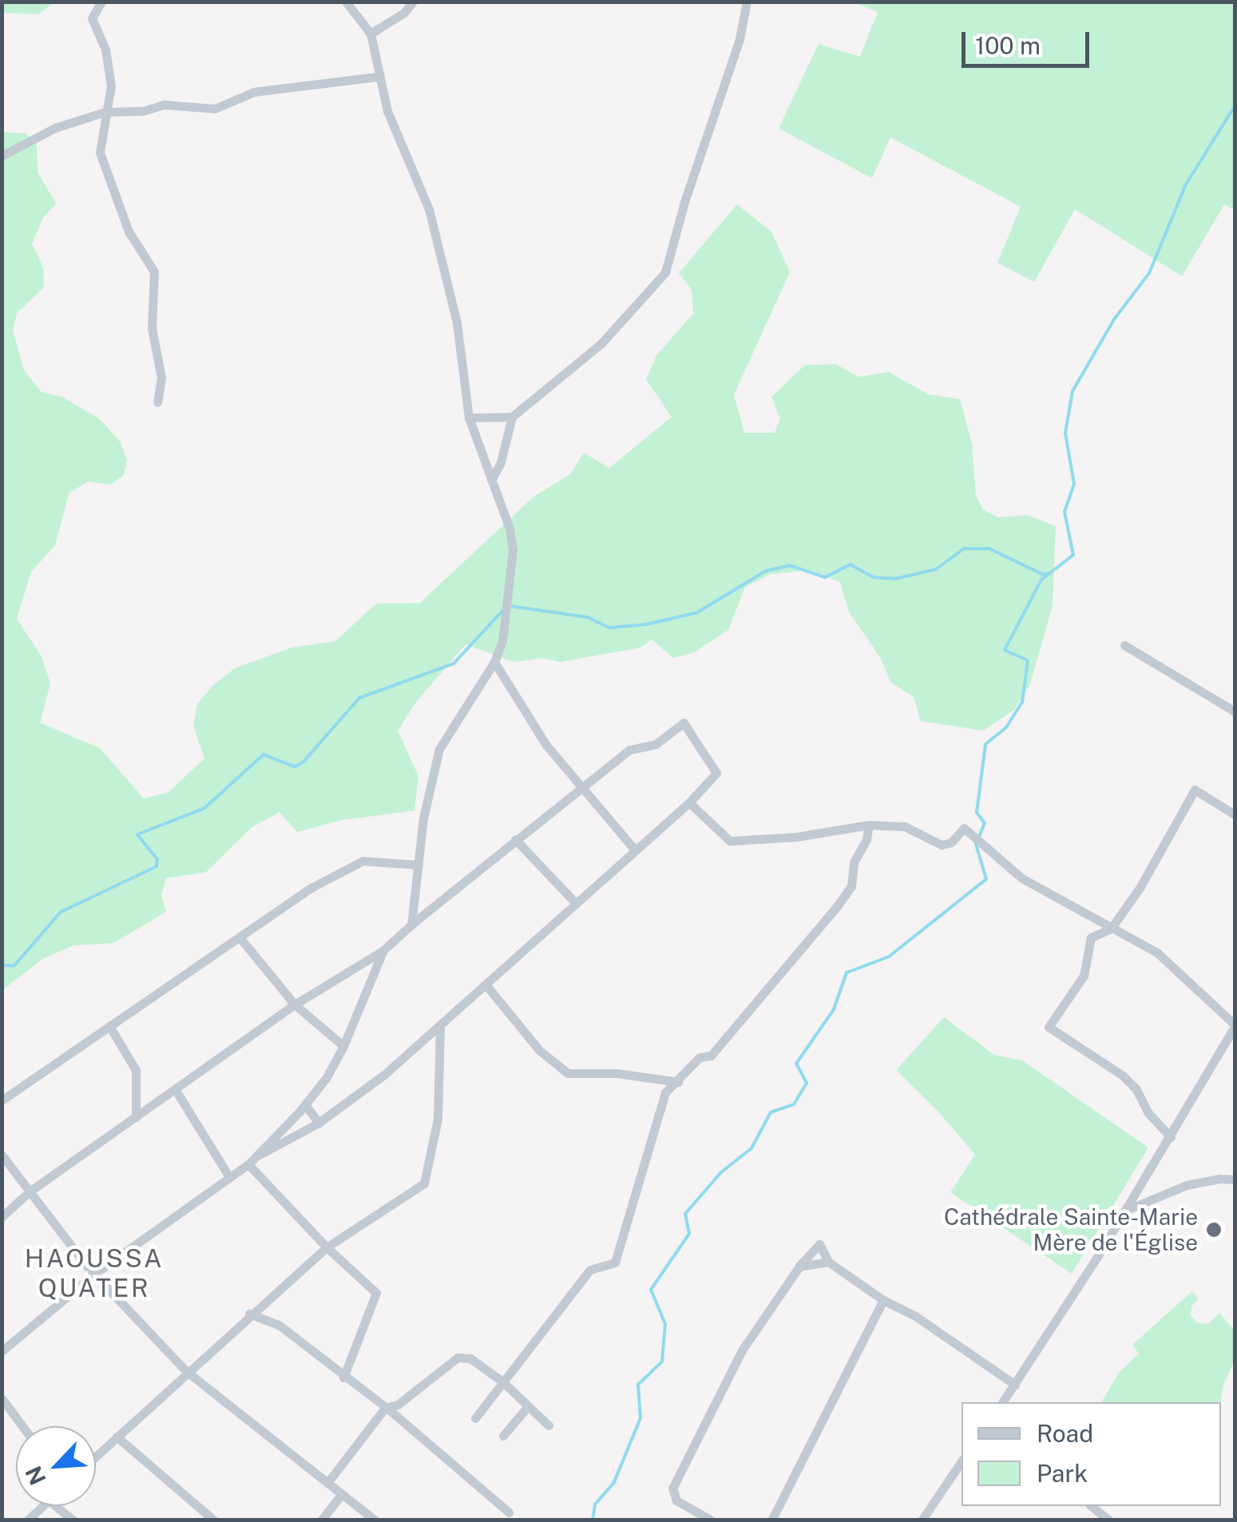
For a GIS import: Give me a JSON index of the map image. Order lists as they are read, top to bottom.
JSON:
{
  "districts": ["HAOUSSA QUATER"],
  "places": ["Cathédrale Sainte-Marie Mère de l'Église"],
  "legend": ["Road", "Park"],
  "scale_bar": "100 m",
  "north": "bottom left"
}
